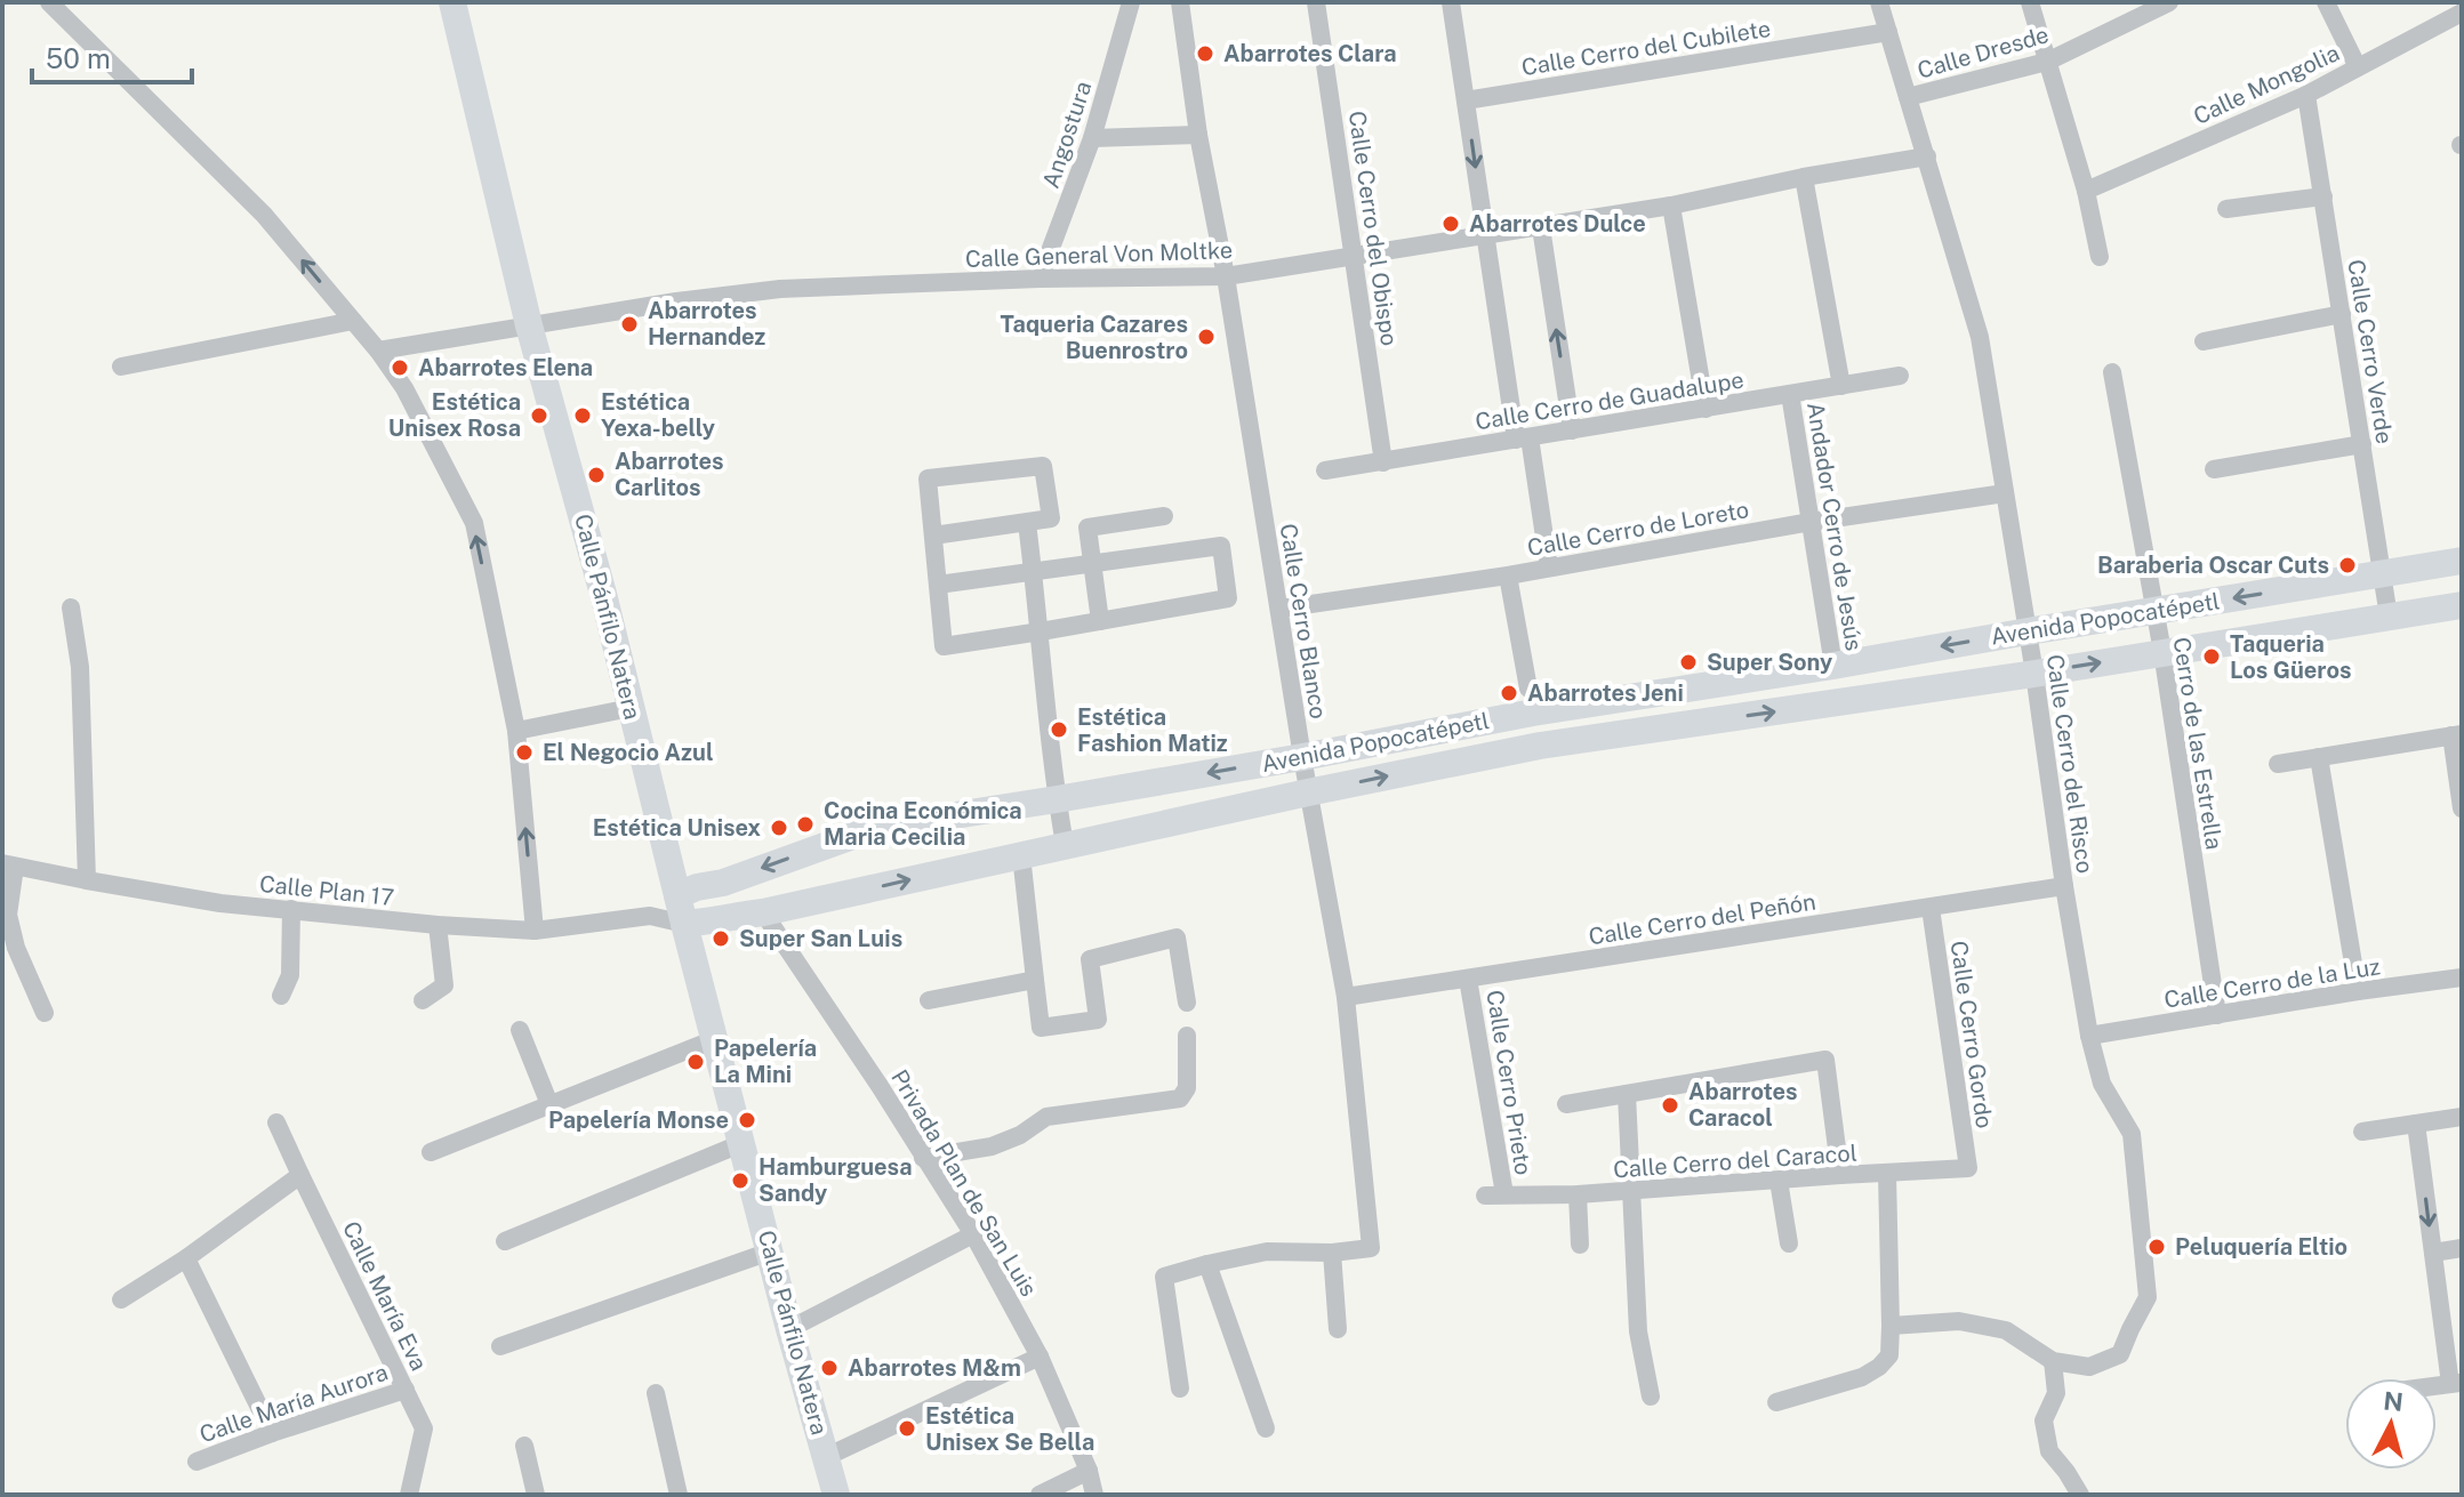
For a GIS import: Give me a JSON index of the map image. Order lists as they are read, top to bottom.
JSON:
{
  "streets": {
    "street": [
      "Calle Cerro del Cubilete",
      "Calle Dresde",
      "Calle Mongolia",
      "Angostura",
      "Calle Cerro del Obispo",
      "Calle General Von Moltke",
      "Calle Cerro Verde",
      "Calle Cerro de Guadalupe",
      "Andador Cerro de Jesús",
      "Calle Cerro de Loreto",
      "Calle Pánfilo Natera",
      "Avenida Popocatépetl",
      "Calle Cerro Blanco",
      "Cerro de las Estrella",
      "Calle Cerro del Risco",
      "Calle Plan 17",
      "Calle Cerro del Peñón",
      "Calle Cerro de la Luz",
      "Calle Cerro Gordo",
      "Calle Cerro Prieto",
      "Calle Cerro del Caracol",
      "Privada Plan de San Luis",
      "Calle María Eva",
      "Calle María Aurora"
    ]
  },
  "crossings": [
    ["Calle Cerro del Cubilete", "Calle Cerro del Risco"],
    ["Calle Dresde", "Calle Cerro del Risco"],
    ["Calle Mongolia", "Calle Cerro Verde"],
    ["Angostura", "Calle General Von Moltke"],
    ["Calle Cerro del Obispo", "Calle General Von Moltke"],
    ["Calle Cerro del Obispo", "Calle Cerro de Guadalupe"],
    ["Calle General Von Moltke", "Calle Pánfilo Natera"],
    ["Calle General Von Moltke", "Calle Cerro Blanco"],
    ["Calle General Von Moltke", "Calle Cerro del Risco"],
    ["Calle Cerro Verde", "Avenida Popocatépetl"],
    ["Calle Cerro de Guadalupe", "Andador Cerro de Jesús"],
    ["Andador Cerro de Jesús", "Calle Cerro de Loreto"],
    ["Andador Cerro de Jesús", "Avenida Popocatépetl"],
    ["Calle Cerro de Loreto", "Calle Cerro Blanco"],
    ["Calle Cerro de Loreto", "Calle Cerro del Risco"],
    ["Calle Pánfilo Natera", "Avenida Popocatépetl"],
    ["Calle Pánfilo Natera", "Calle Plan 17"],
    ["Avenida Popocatépetl", "Calle Cerro Blanco"],
    ["Avenida Popocatépetl", "Cerro de las Estrella"],
    ["Avenida Popocatépetl", "Calle Cerro del Risco"],
    ["Avenida Popocatépetl", "Calle Plan 17"],
    ["Avenida Popocatépetl", "Privada Plan de San Luis"],
    ["Calle Cerro Blanco", "Calle Cerro del Peñón"],
    ["Cerro de las Estrella", "Calle Cerro de la Luz"],
    ["Calle Cerro del Risco", "Calle Cerro del Peñón"],
    ["Calle Cerro del Risco", "Calle Cerro de la Luz"],
    ["Calle Cerro del Peñón", "Calle Cerro Gordo"],
    ["Calle Cerro del Peñón", "Calle Cerro Prieto"],
    ["Calle Cerro Gordo", "Calle Cerro del Caracol"],
    ["Calle Cerro Prieto", "Calle Cerro del Caracol"],
    ["Calle María Eva", "Calle María Aurora"]
  ],
  "places": [
    "Abarrotes Clara",
    "Abarrotes Dulce",
    "Abarrotes Hernandez",
    "Taqueria Cazares Buenrostro",
    "Abarrotes Elena",
    "Estética Unisex Rosa",
    "Estética Yexa-belly",
    "Abarrotes Carlitos",
    "Baraberia Oscar Cuts",
    "Taqueria Los Güeros",
    "Super Sony",
    "Abarrotes Jeni",
    "Estética Fashion Matiz",
    "El Negocio Azul",
    "Cocina Económica Maria Cecilia",
    "Estética Unisex",
    "Super San Luis",
    "Papelería La Mini",
    "Abarrotes Caracol",
    "Papelería Monse",
    "Hamburguesa Sandy",
    "Peluquería Eltio",
    "Abarrotes M&m",
    "Estética Unisex Se Bella"
  ],
  "scale_bar": "50 m",
  "north": "top"
}
